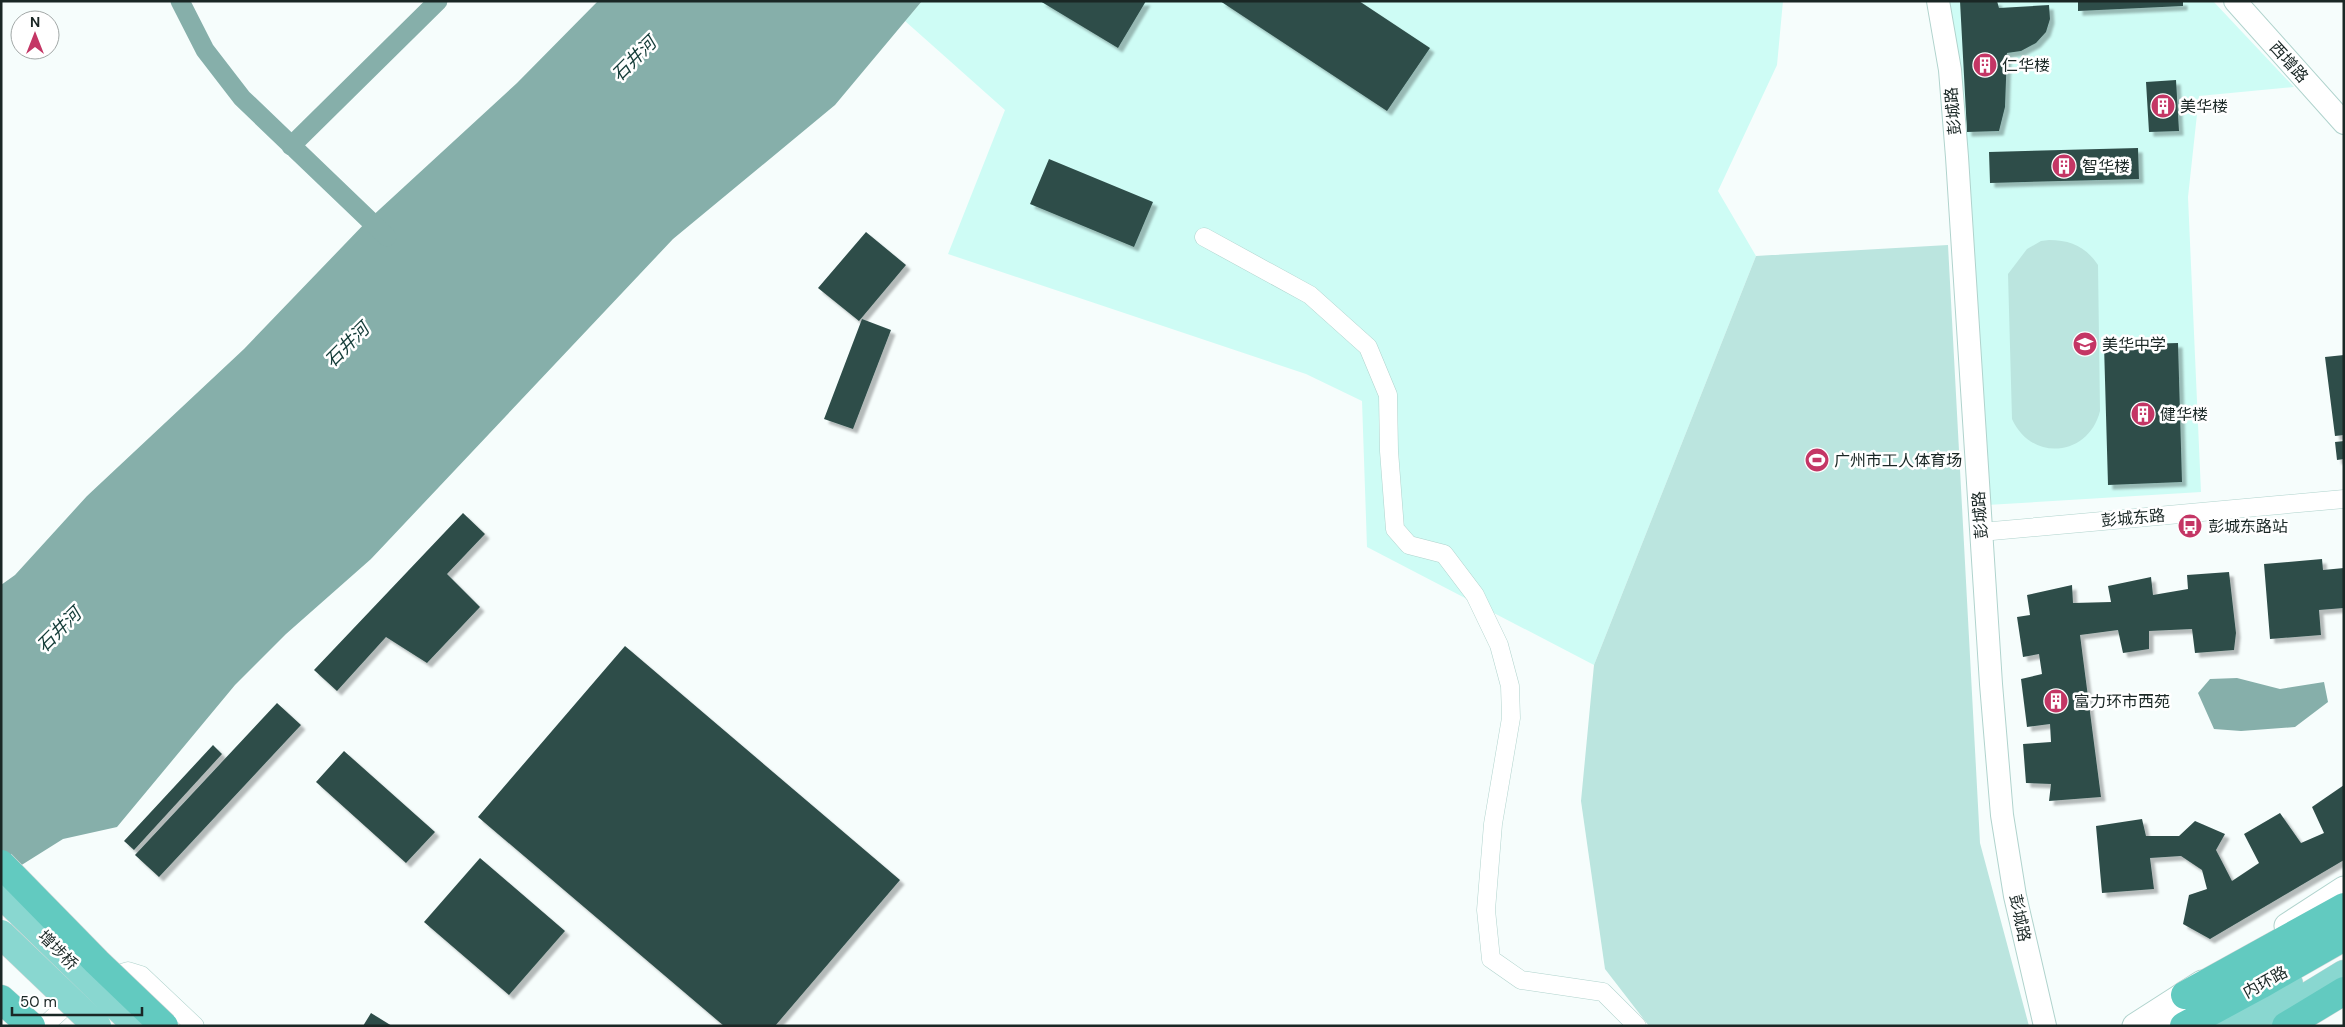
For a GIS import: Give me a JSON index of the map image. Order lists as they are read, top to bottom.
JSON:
{
  "streets": {
    "highway": ["内环路"],
    "main road": ["增埗桥"],
    "street": ["西增路", "彭城路", "彭城东路"]
  },
  "crossings": [
    ["彭城路", "彭城东路"]
  ],
  "water": ["石井河"],
  "places": {
    "building": [
      "仁华楼",
      "美华楼",
      "智华楼",
      "健华楼",
      "富力环市西苑"
    ],
    "school or university": ["美华中学"],
    "sports": ["广州市工人体育场"],
    "bus stop": ["彭城东路站"]
  },
  "scale_bar": "50 m",
  "north": "top"
}
